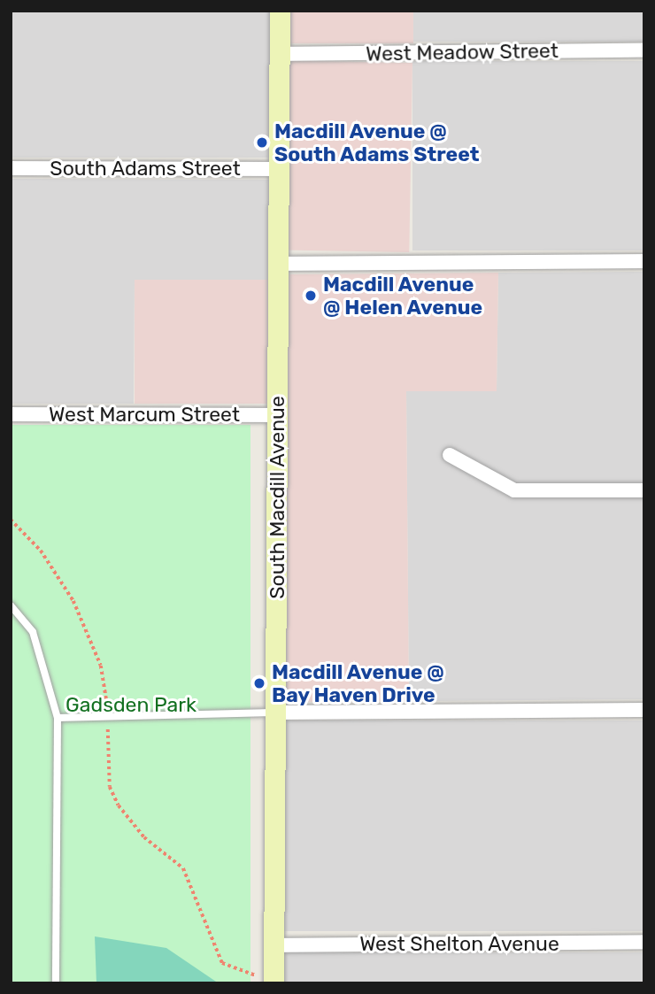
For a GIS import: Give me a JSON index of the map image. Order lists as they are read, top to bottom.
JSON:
{
  "streets": {
    "street": [
      "West Meadow Street",
      "South Adams Street",
      "West Marcum Street",
      "South Macdill Avenue",
      "West Shelton Avenue"
    ]
  },
  "crossings": [
    ["West Meadow Street", "South Macdill Avenue"],
    ["South Adams Street", "South Macdill Avenue"],
    ["West Marcum Street", "South Macdill Avenue"],
    ["South Macdill Avenue", "West Shelton Avenue"]
  ],
  "parks": ["Gadsden Park"],
  "places": ["Macdill Avenue @ South Adams Street", "Macdill Avenue @ Helen Avenue", "Macdill Avenue @ Bay Haven Drive"]
}
